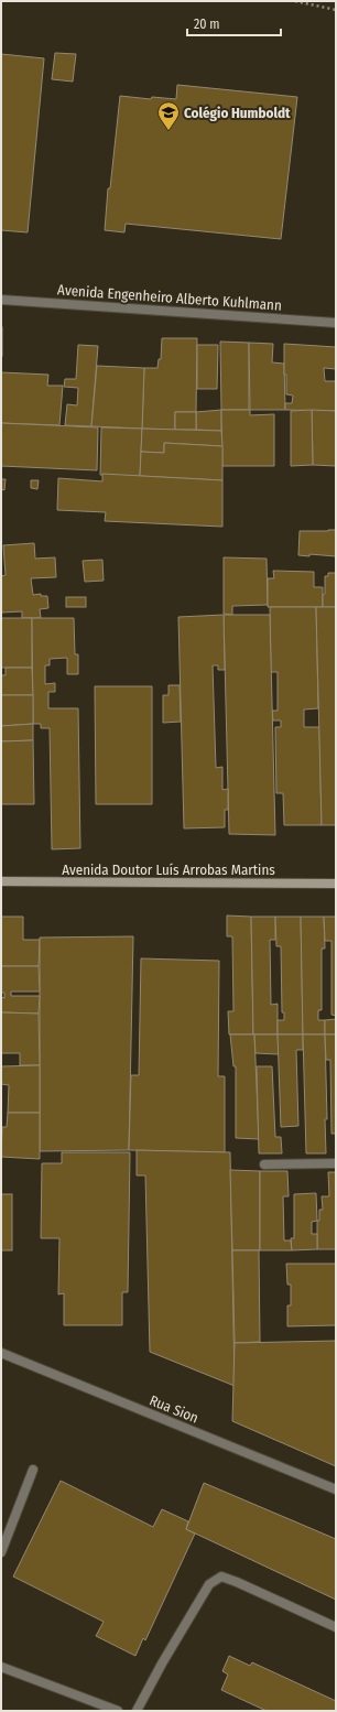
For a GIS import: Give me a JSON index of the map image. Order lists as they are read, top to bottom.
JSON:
{
  "streets": {
    "street": ["Avenida Engenheiro Alberto Kuhlmann", "Avenida Doutor Luís Arrobas Martins", "Rua Sion"]
  },
  "places": {
    "school or university": ["Colégio Humboldt"]
  },
  "scale_bar": "20 m"
}
